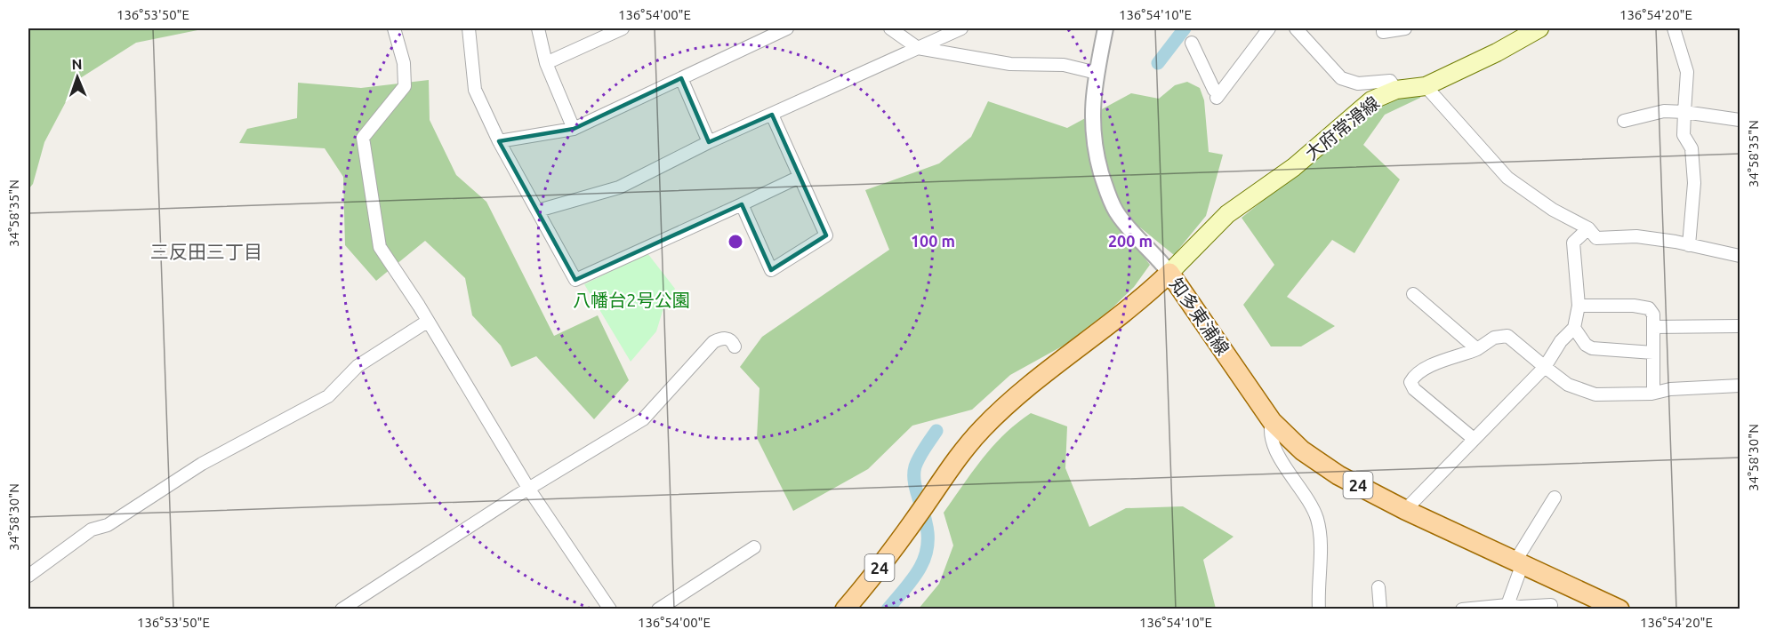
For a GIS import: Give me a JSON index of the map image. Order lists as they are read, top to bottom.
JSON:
{
  "streets": {
    "main road": ["大府常滑線", "知多東浦線", "24"]
  },
  "crossings": [
    ["大府常滑線", "知多東浦線"]
  ],
  "districts": ["三反田三丁目"],
  "parks": ["八幡台2号公園"],
  "north": "top",
  "coordinates": [
    "136°53'50\"E",
    "136°54'00\"E",
    "136°54'10\"E",
    "136°54'20\"E",
    "34°58'35\"N",
    "34°58'30\"N"
  ],
  "rings": ["100 m", "200 m"]
}
